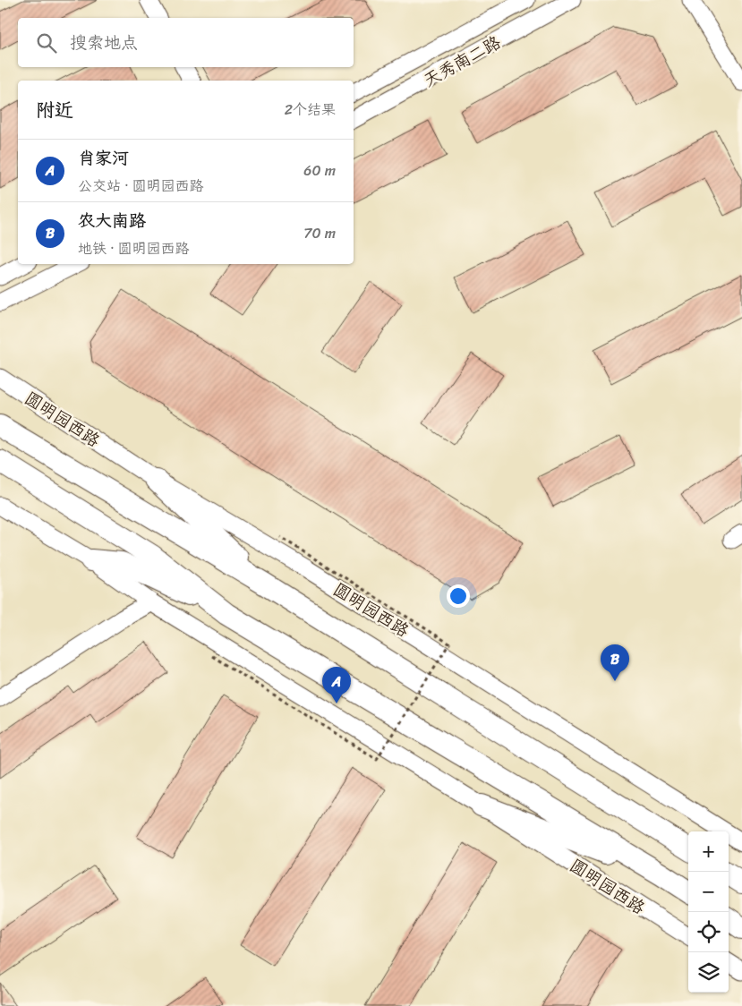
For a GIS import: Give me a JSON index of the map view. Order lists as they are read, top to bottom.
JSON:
{
  "streets": {
    "main road": ["圆明园西路"],
    "street": ["天秀南二路"]
  },
  "page": {
    "search": "搜索地点",
    "heading": ["附近", "2个结果"],
    "list": [
      {
        "mark": "A",
        "name": "肖家河",
        "note": "公交站 · 圆明园西路",
        "value": "60 m"
      },
      {
        "mark": "B",
        "name": "农大南路",
        "note": "地铁 · 圆明园西路",
        "value": "70 m"
      }
    ],
    "pins": ["B", "A"],
    "map_buttons": ["+", "−"]
  }
}
